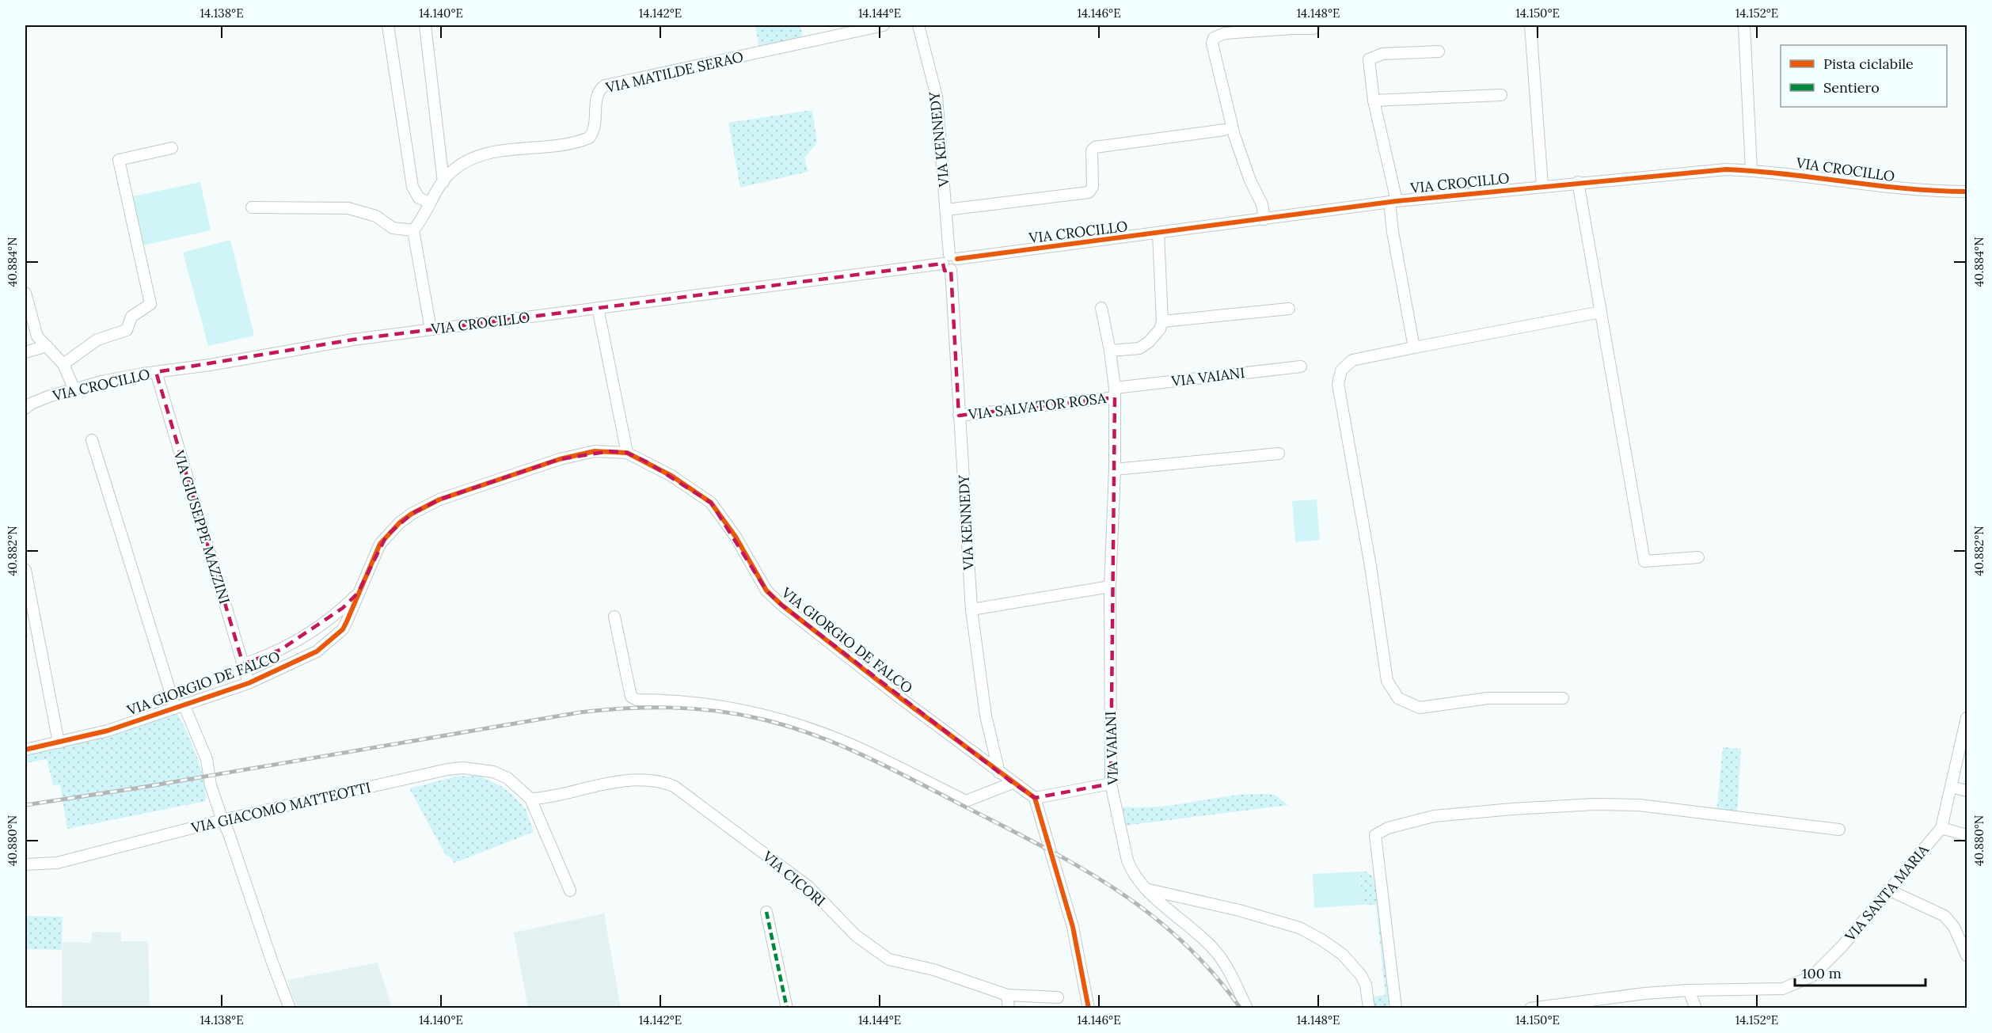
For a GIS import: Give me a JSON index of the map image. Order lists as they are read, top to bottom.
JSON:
{
  "streets": {
    "street": [
      "VIA MATILDE SERAO",
      "VIA KENNEDY",
      "VIA CROCILLO",
      "VIA VAIANI",
      "VIA SALVATOR ROSA",
      "VIA GIUSEPPE MAZZINI",
      "VIA GIORGIO DE FALCO",
      "VIA GIACOMO MATTEOTTI",
      "VIA CICORI",
      "VIA SANTA MARIA"
    ]
  },
  "crossings": [
    ["VIA KENNEDY", "VIA CROCILLO"],
    ["VIA KENNEDY", "VIA SALVATOR ROSA"],
    ["VIA KENNEDY", "VIA GIORGIO DE FALCO"],
    ["VIA CROCILLO", "VIA GIUSEPPE MAZZINI"],
    ["VIA VAIANI", "VIA SALVATOR ROSA"],
    ["VIA GIUSEPPE MAZZINI", "VIA GIORGIO DE FALCO"],
    ["VIA GIACOMO MATTEOTTI", "VIA CICORI"]
  ],
  "legend": ["Pista ciclabile", "Sentiero"],
  "scale_bar": "100 m",
  "coordinates": [
    "14.138°E",
    "14.140°E",
    "14.142°E",
    "14.144°E",
    "14.146°E",
    "14.148°E",
    "14.150°E",
    "14.152°E",
    "40.884°N",
    "40.882°N",
    "40.880°N"
  ]
}
